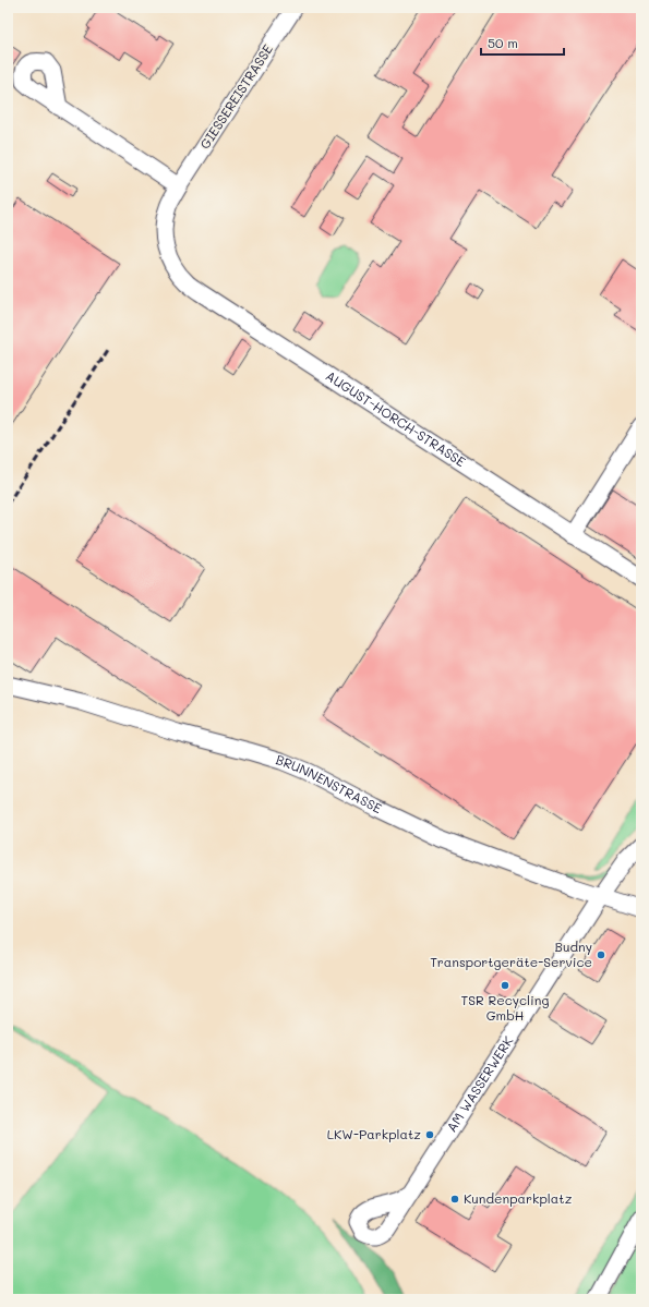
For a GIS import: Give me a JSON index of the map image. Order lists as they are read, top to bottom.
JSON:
{
  "streets": {
    "street": [
      "GIESSEREISTRASSE",
      "AUGUST-HORCH-STRASSE",
      "BRUNNENSTRASSE",
      "AM WASSERWERK"
    ]
  },
  "crossings": [
    ["GIESSEREISTRASSE", "AUGUST-HORCH-STRASSE"],
    ["BRUNNENSTRASSE", "AM WASSERWERK"]
  ],
  "places": [
    "Budny Transportgeräte-Service",
    "TSR Recycling GmbH",
    "LKW-Parkplatz",
    "Kundenparkplatz"
  ],
  "scale_bar": "50 m"
}
